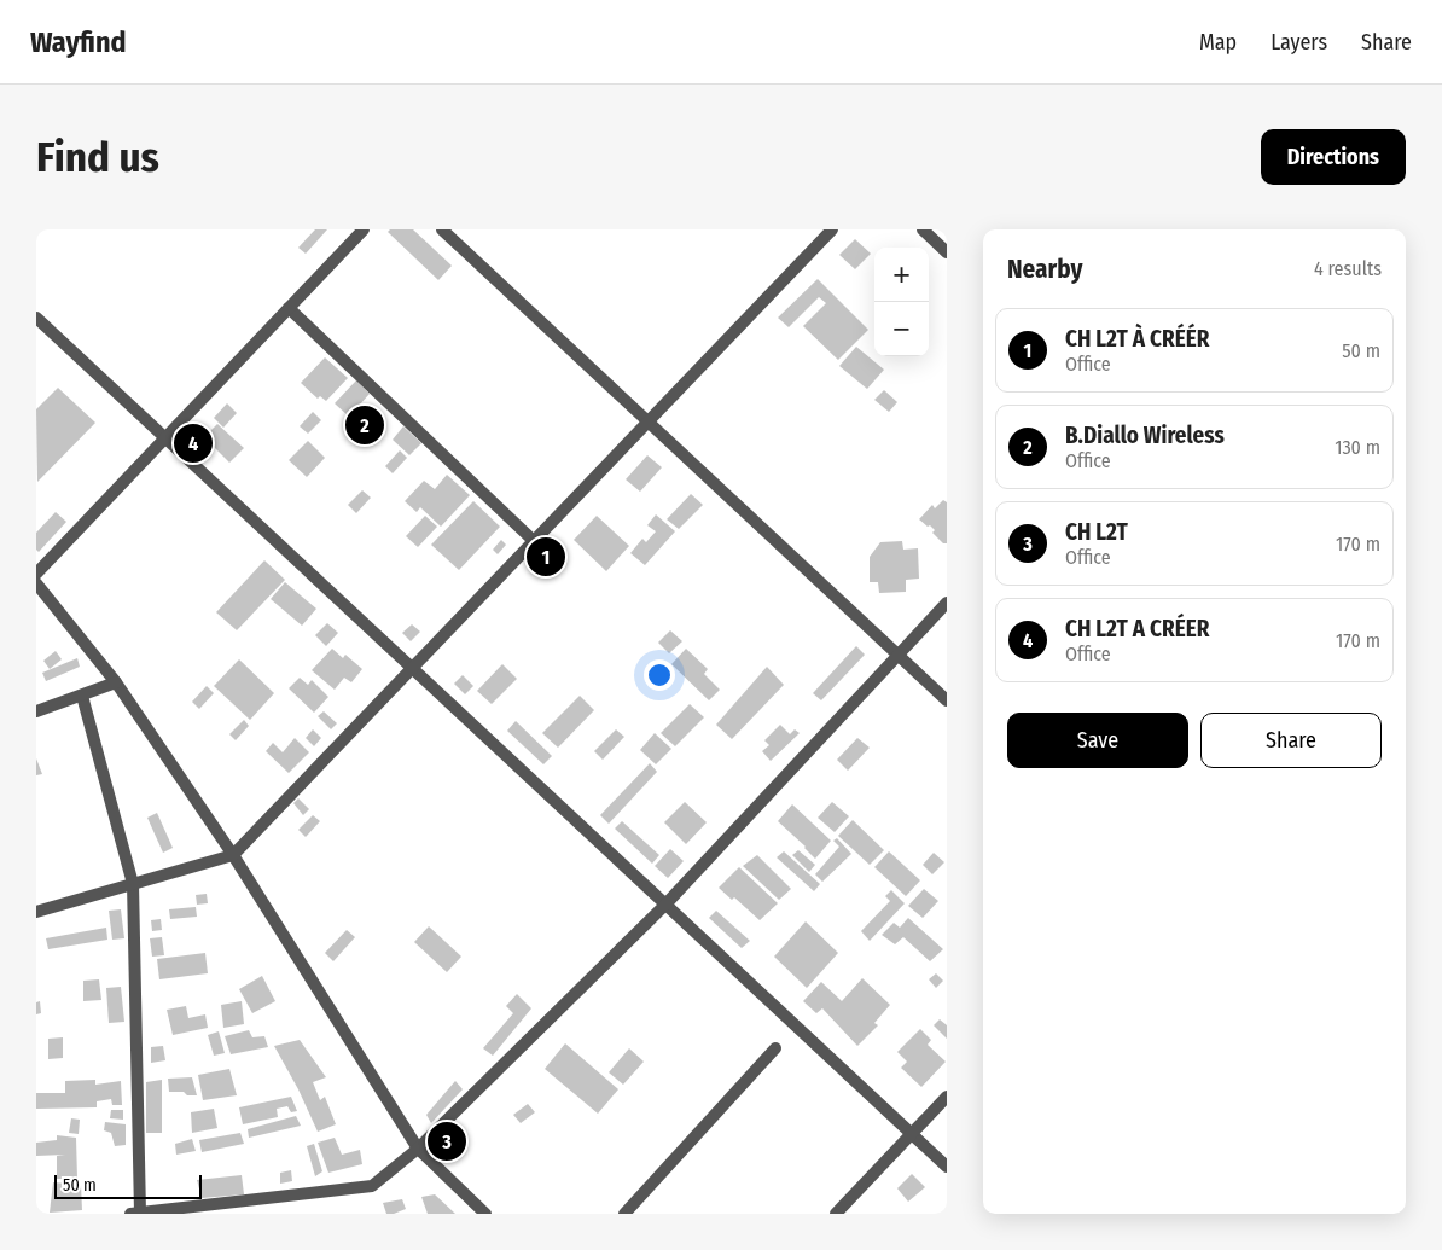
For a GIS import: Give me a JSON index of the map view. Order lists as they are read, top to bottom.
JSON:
{
  "scale_bar": "50 m",
  "page": {
    "header": "Wayfind",
    "nav": ["Map", "Layers", "Share"],
    "buttons": [
      "Directions",
      ["Save", "Share"]
    ],
    "title": "Find us",
    "heading": ["Nearby", "4 results"],
    "map_buttons": ["+", "−"],
    "list": [
      {
        "mark": "1",
        "name": "CH L2T À CRÉÉR",
        "note": "Office",
        "value": "50 m"
      },
      {
        "mark": "2",
        "name": "B.Diallo Wireless",
        "note": "Office",
        "value": "130 m"
      },
      {
        "mark": "3",
        "name": "CH L2T",
        "note": "Office",
        "value": "170 m"
      },
      {
        "mark": "4",
        "name": "CH L2T A CRÉER",
        "note": "Office",
        "value": "170 m"
      }
    ],
    "pins": [
      "2",
      "4",
      "1",
      "3"
    ],
    "scale": "50 m"
  }
}
